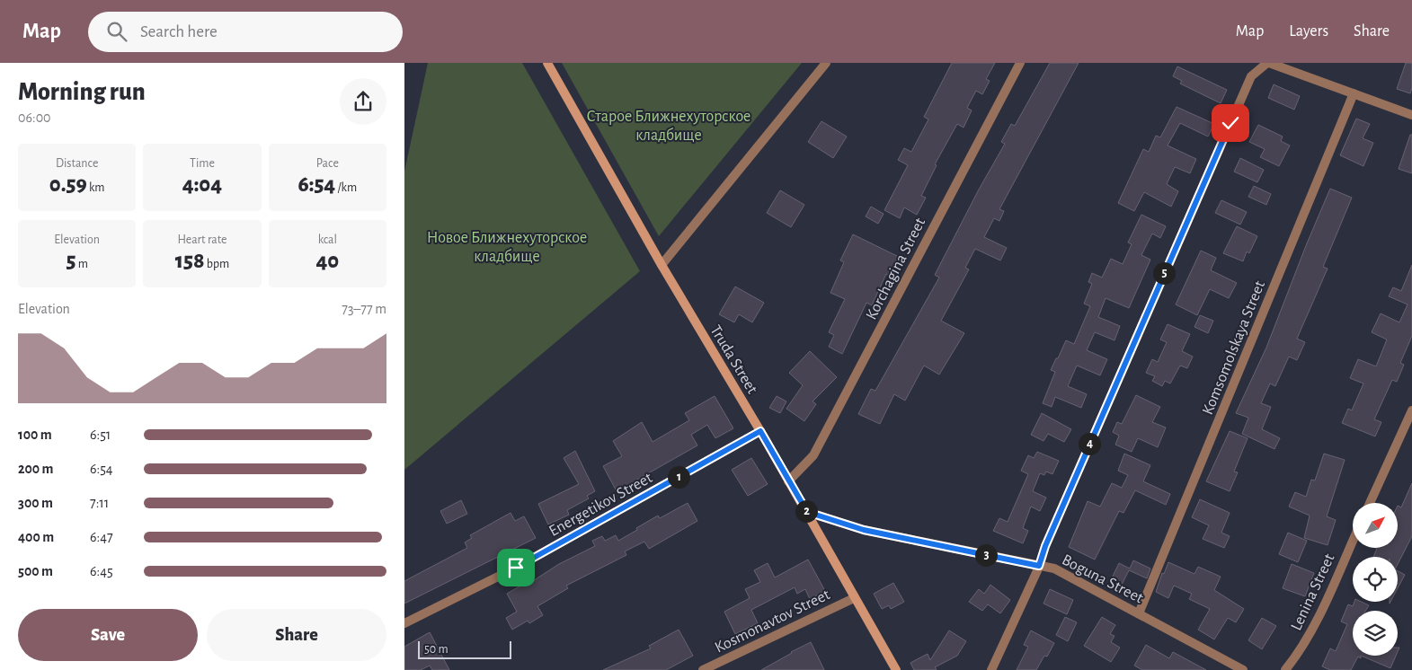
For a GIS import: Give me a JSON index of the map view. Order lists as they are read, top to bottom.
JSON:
{
  "streets": {
    "street": [
      "Korchagina Street",
      "Komsomolskaya Street",
      "Truda Street",
      "Energetikov Street",
      "Boguna Street",
      "Lenina Street",
      "Kosmonavtov Street"
    ]
  },
  "crossings": [
    ["Korchagina Street", "Truda Street"],
    ["Komsomolskaya Street", "Boguna Street"],
    ["Truda Street", "Energetikov Street"],
    ["Truda Street", "Boguna Street"],
    ["Truda Street", "Kosmonavtov Street"]
  ],
  "parks": ["Старое Ближнехуторское кладбище", "Новое Ближнехуторское кладбище"],
  "scale_bar": "50 m",
  "north": "top right",
  "page": {
    "header": "Map",
    "search": "Search here",
    "nav": ["Map", "Layers", "Share"],
    "heading": ["Morning run", "06:00"],
    "stats": [
      ["Distance", "0.59 km"],
      ["Time", "4:04"],
      ["Pace", "6:54 /km"],
      ["Elevation", "5 m"],
      ["Heart rate", "158 bpm"],
      ["kcal", "40"]
    ],
    "pins": [
      "5",
      "4",
      "1",
      "2",
      "3"
    ],
    "chart": ["Elevation", "73–77 m"],
    "list": [
      {
        "name": "100 m",
        "note": "6:51"
      },
      {
        "name": "200 m",
        "note": "6:54"
      },
      {
        "name": "300 m",
        "note": "7:11"
      },
      {
        "name": "400 m",
        "note": "6:47"
      },
      {
        "name": "500 m",
        "note": "6:45"
      }
    ],
    "buttons": ["Save", "Share"],
    "scale": "50 m"
  }
}
